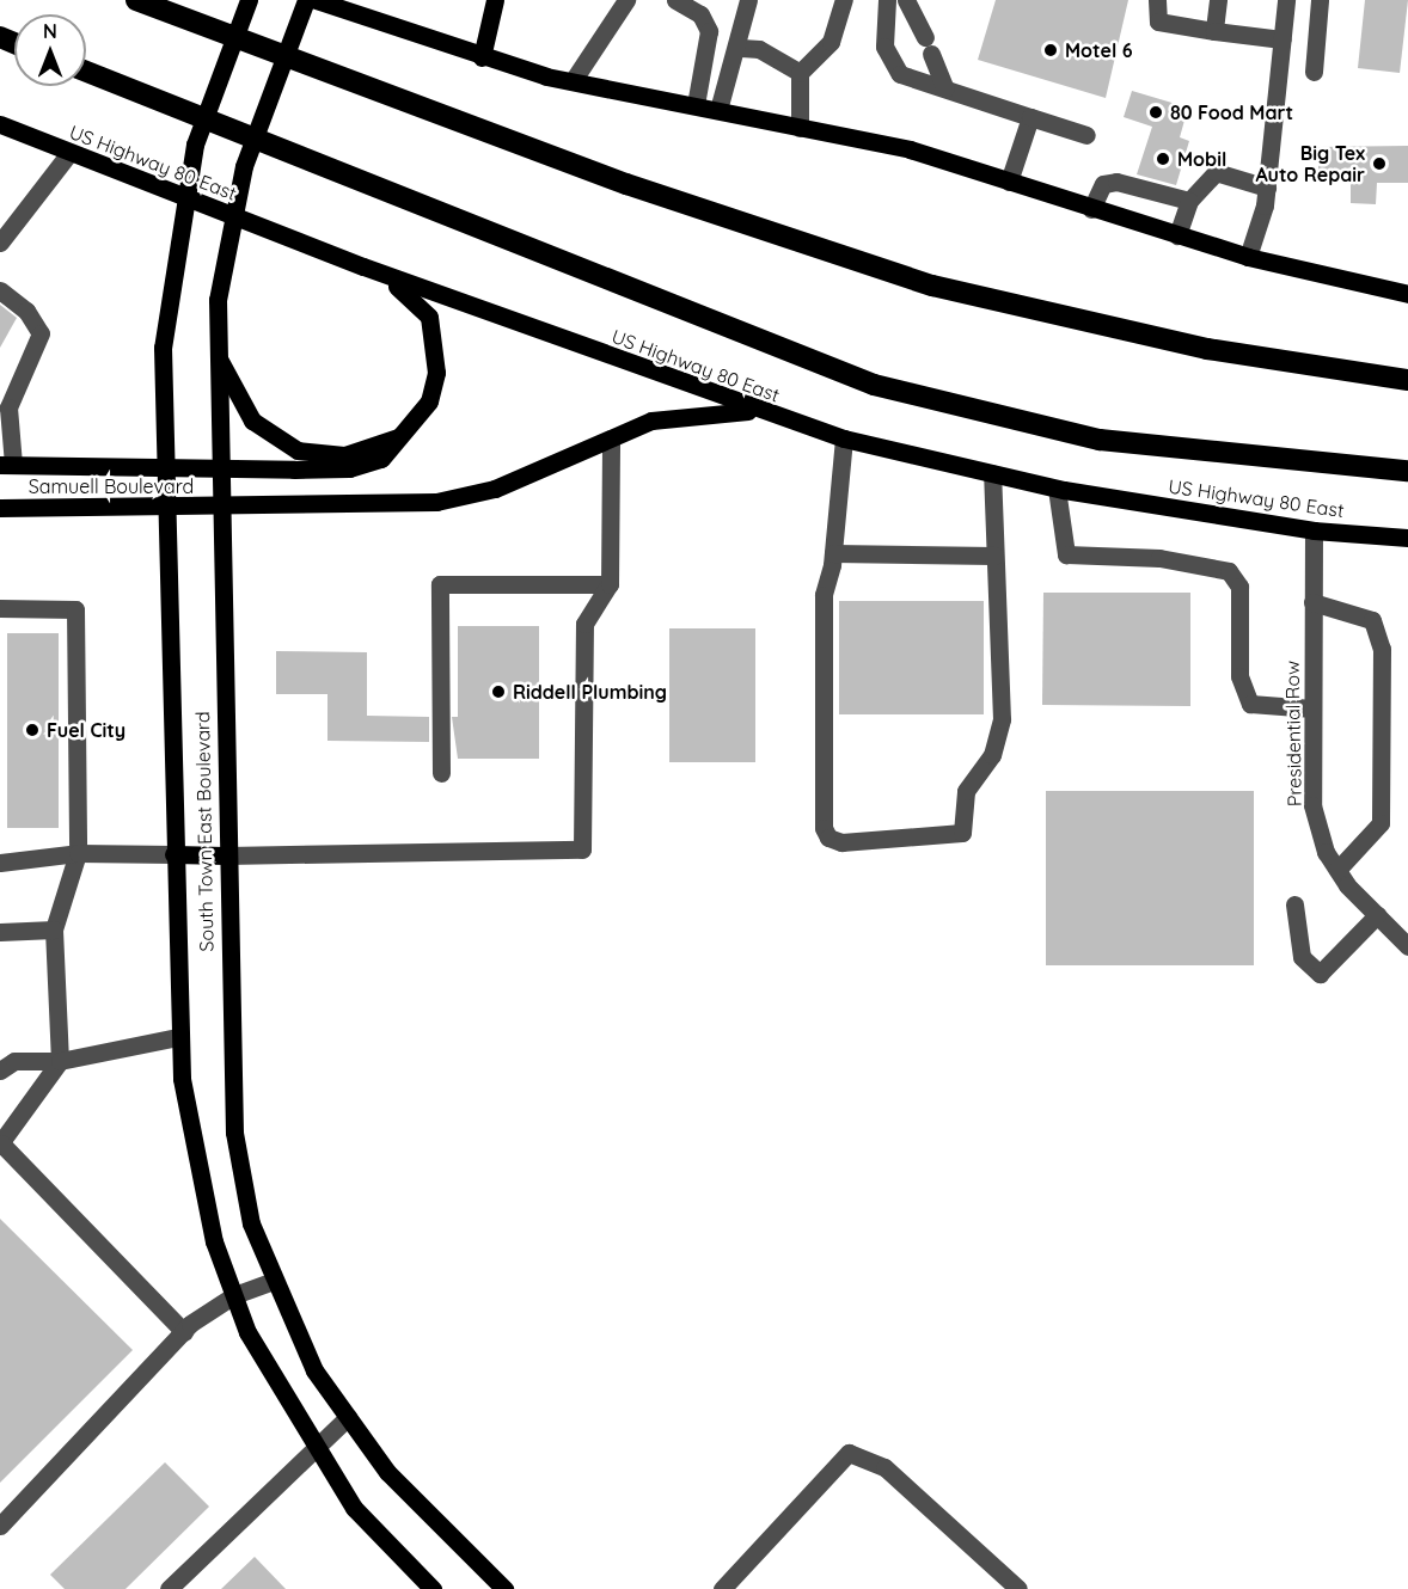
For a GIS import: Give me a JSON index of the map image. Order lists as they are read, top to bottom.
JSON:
{
  "streets": {
    "main road": ["US Highway 80 East", "Samuell Boulevard", "South Town East Boulevard"],
    "street": ["Presidential Row"]
  },
  "crossings": [
    ["US Highway 80 East", "Samuell Boulevard"],
    ["US Highway 80 East", "Presidential Row"],
    ["Samuell Boulevard", "South Town East Boulevard"]
  ],
  "places": [
    "Motel 6",
    "80 Food Mart",
    "Mobil",
    "Big Tex Auto Repair",
    "Riddell Plumbing",
    "Fuel City"
  ],
  "north": "top"
}
